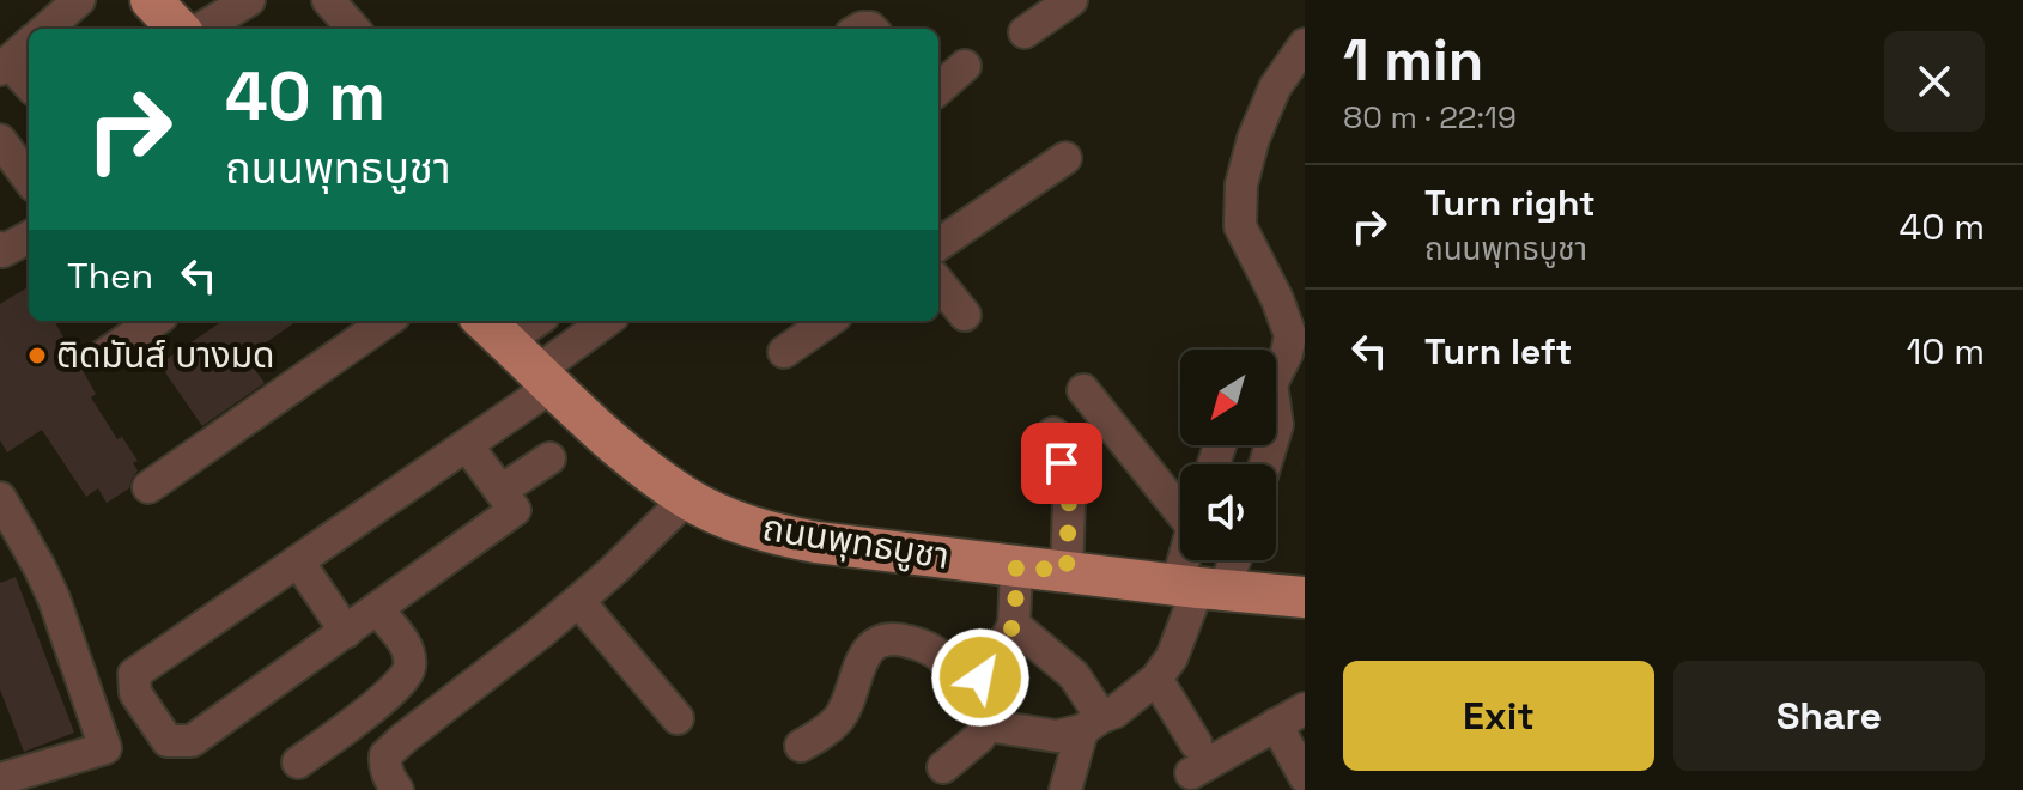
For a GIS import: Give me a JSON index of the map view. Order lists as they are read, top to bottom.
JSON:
{
  "streets": {
    "main road": ["ถนนพุทธบูชา"]
  },
  "places": ["ติดมันส์ บางมด"],
  "north": "bottom left",
  "page": {
    "heading": ["1 min", "80 m · 22:19"],
    "turn": ["40 m", "ถนนพุทธบูชา"],
    "list": [
      {
        "name": "Turn right",
        "note": "ถนนพุทธบูชา",
        "value": "40 m"
      },
      {
        "name": "Turn left",
        "value": "10 m"
      }
    ],
    "then": "Then",
    "buttons": ["Exit", "Share"]
  }
}
